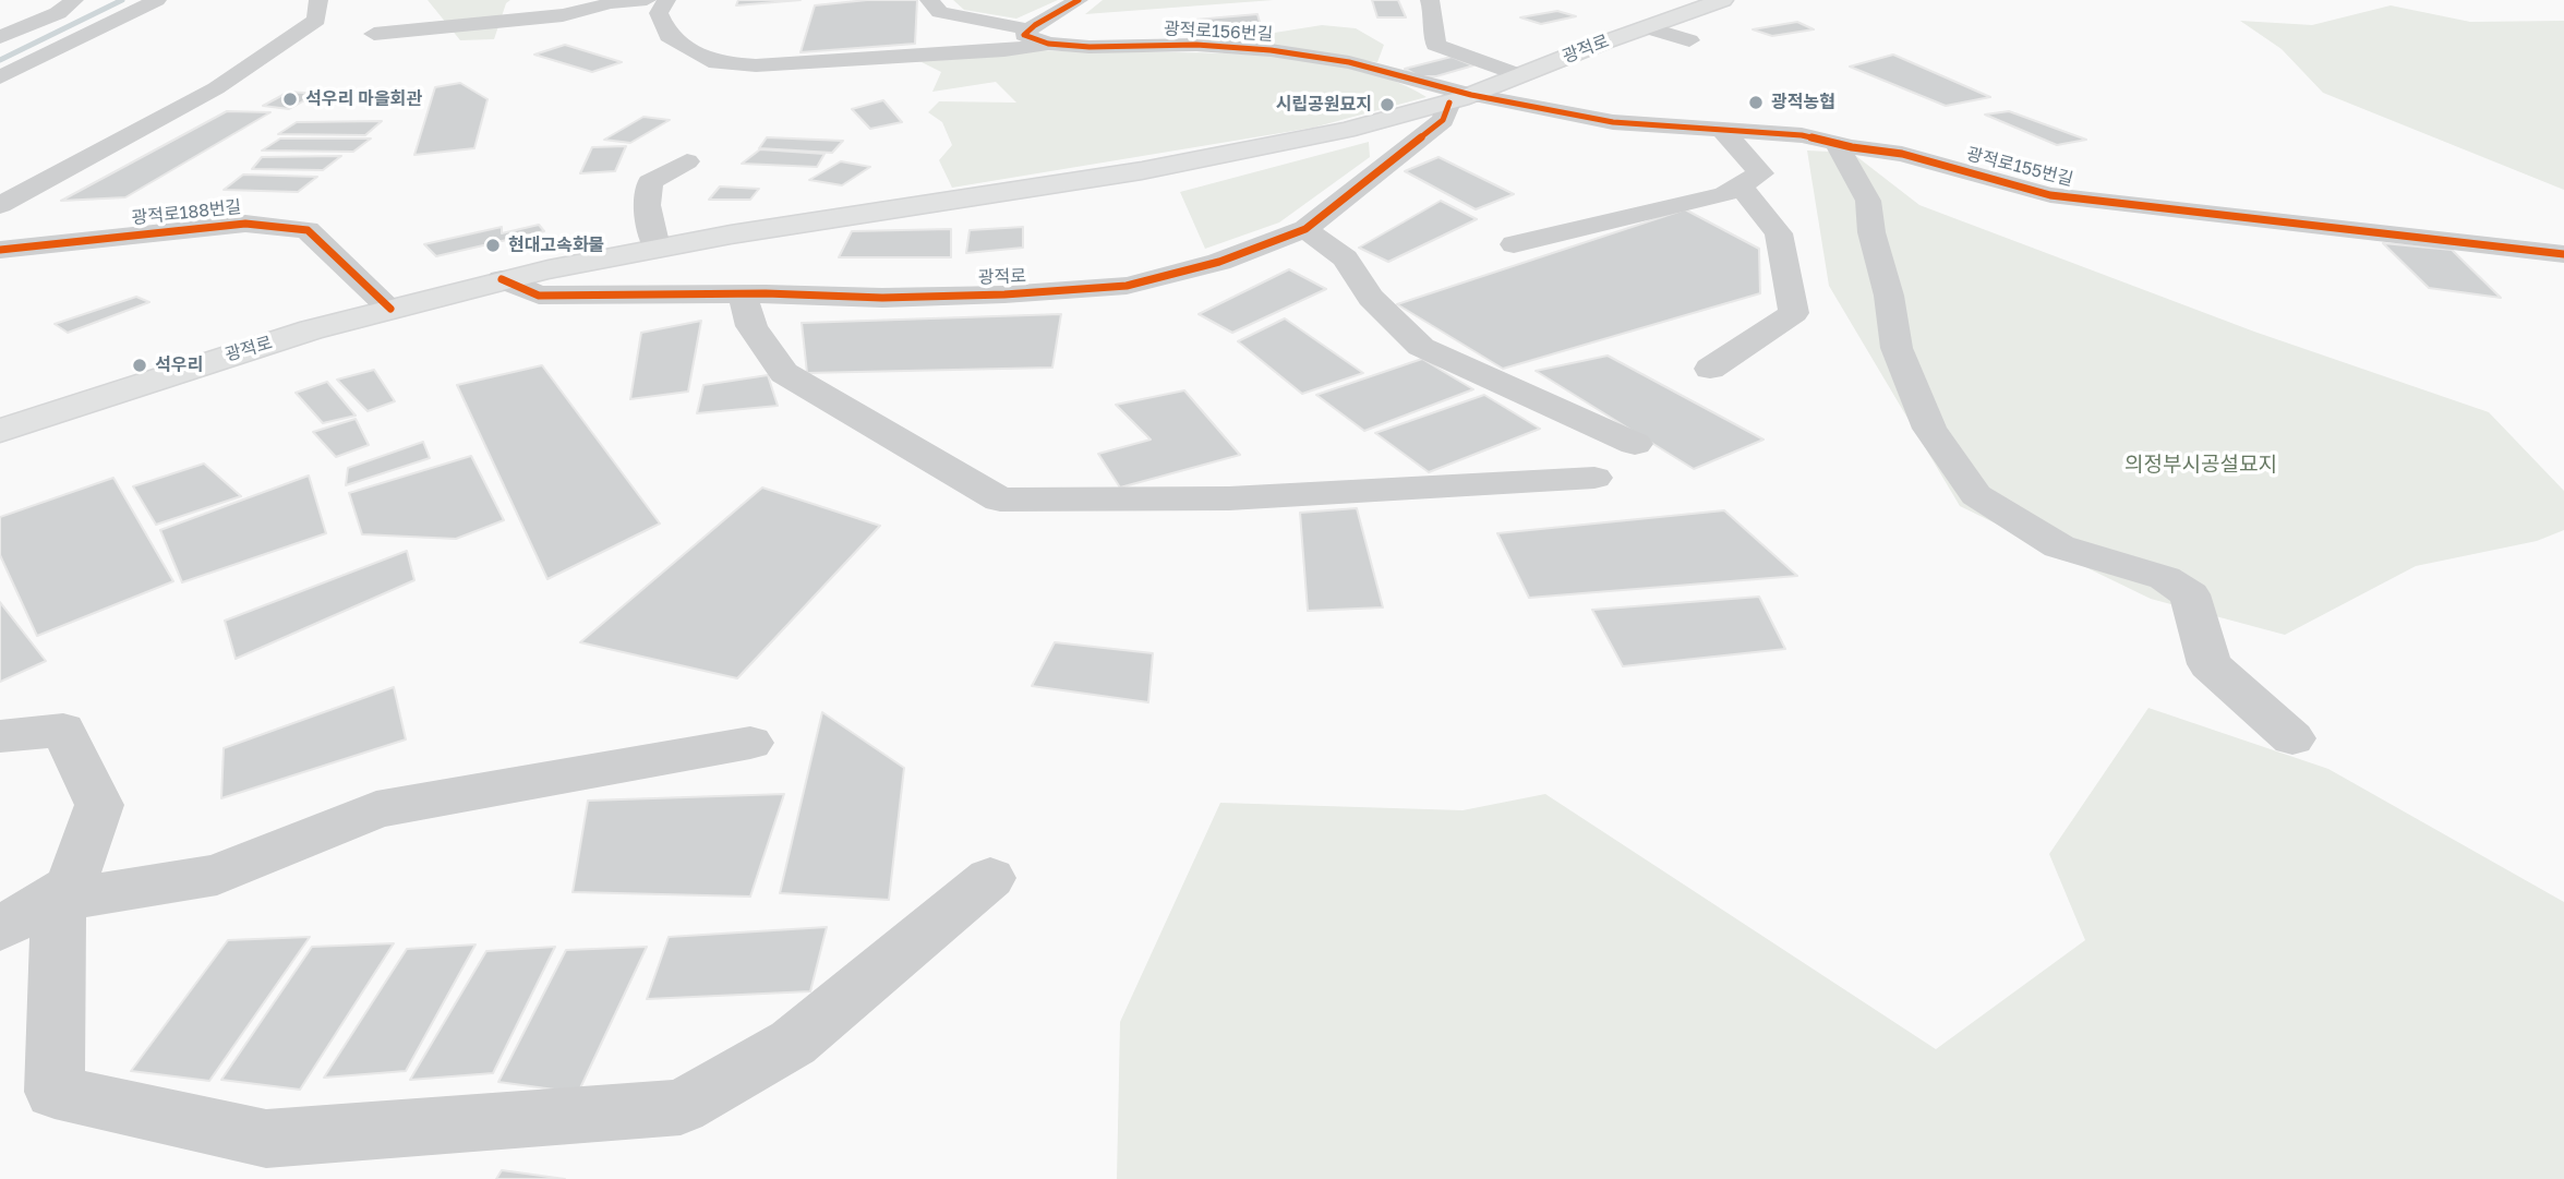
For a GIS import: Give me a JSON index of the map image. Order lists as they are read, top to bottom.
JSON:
{
  "streets": {
    "main road": ["광적로"],
    "street": ["광적로156번길", "광적로155번길", "광적로188번길"]
  },
  "crossings": [
    ["광적로156번길", "광적로"],
    ["광적로156번길", "광적로155번길"],
    ["광적로", "광적로155번길"],
    ["광적로", "광적로188번길"]
  ],
  "parks": ["의정부시공설묘지"],
  "places": [
    "석우리 마을회관",
    "광적농협",
    "시립공원묘지",
    "현대고속화물",
    "석우리"
  ]
}
